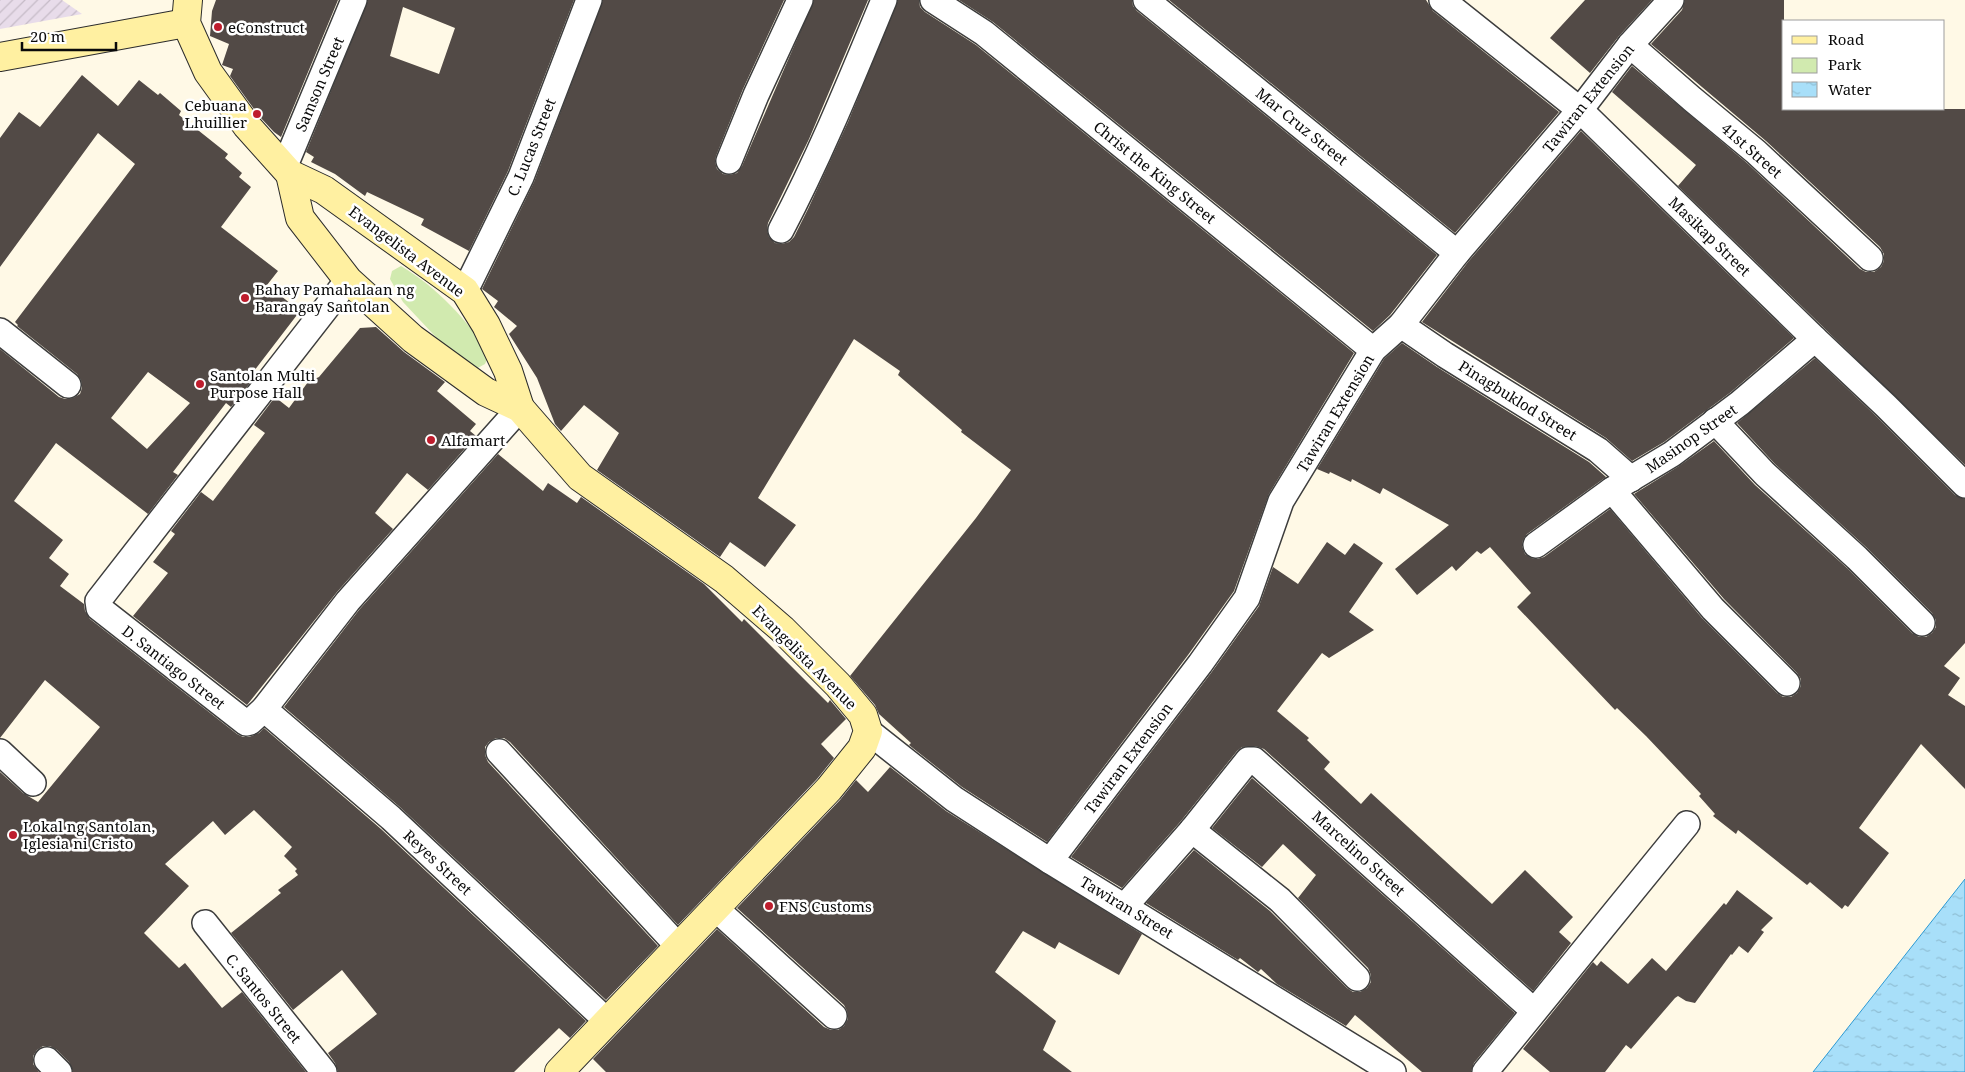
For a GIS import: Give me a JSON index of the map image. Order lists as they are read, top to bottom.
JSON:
{
  "streets": {
    "street": [
      "Samson Street",
      "Tawiran Extension",
      "Mar Cruz Street",
      "C. Lucas Street",
      "41st Street",
      "Christ the King Street",
      "Masikap Street",
      "Evangelista Avenue",
      "Pinagbuklod Street",
      "Masinop Street",
      "D. Santiago Street",
      "Marcelino Street",
      "Reyes Street",
      "Tawiran Street",
      "C. Santos Street"
    ]
  },
  "crossings": [
    ["Samson Street", "Evangelista Avenue"],
    ["Tawiran Extension", "Mar Cruz Street"],
    ["Tawiran Extension", "41st Street"],
    ["Tawiran Extension", "Christ the King Street"],
    ["Tawiran Extension", "Masikap Street"],
    ["Tawiran Extension", "Pinagbuklod Street"],
    ["Tawiran Extension", "Tawiran Street"],
    ["C. Lucas Street", "Evangelista Avenue"],
    ["Masikap Street", "Masinop Street"],
    ["Evangelista Avenue", "D. Santiago Street"],
    ["Evangelista Avenue", "Tawiran Street"],
    ["Pinagbuklod Street", "Masinop Street"],
    ["D. Santiago Street", "Reyes Street"],
    ["Marcelino Street", "Tawiran Street"]
  ],
  "places": [
    "eConstruct",
    "Cebuana Lhuillier",
    "Bahay Pamahalaan ng Barangay Santolan",
    "Santolan Multi Purpose Hall",
    "Alfamart",
    "Lokal ng Santolan, Iglesia ni Cristo",
    "FNS Customs"
  ],
  "legend": ["Road", "Park", "Water"],
  "scale_bar": "20 m"
}
